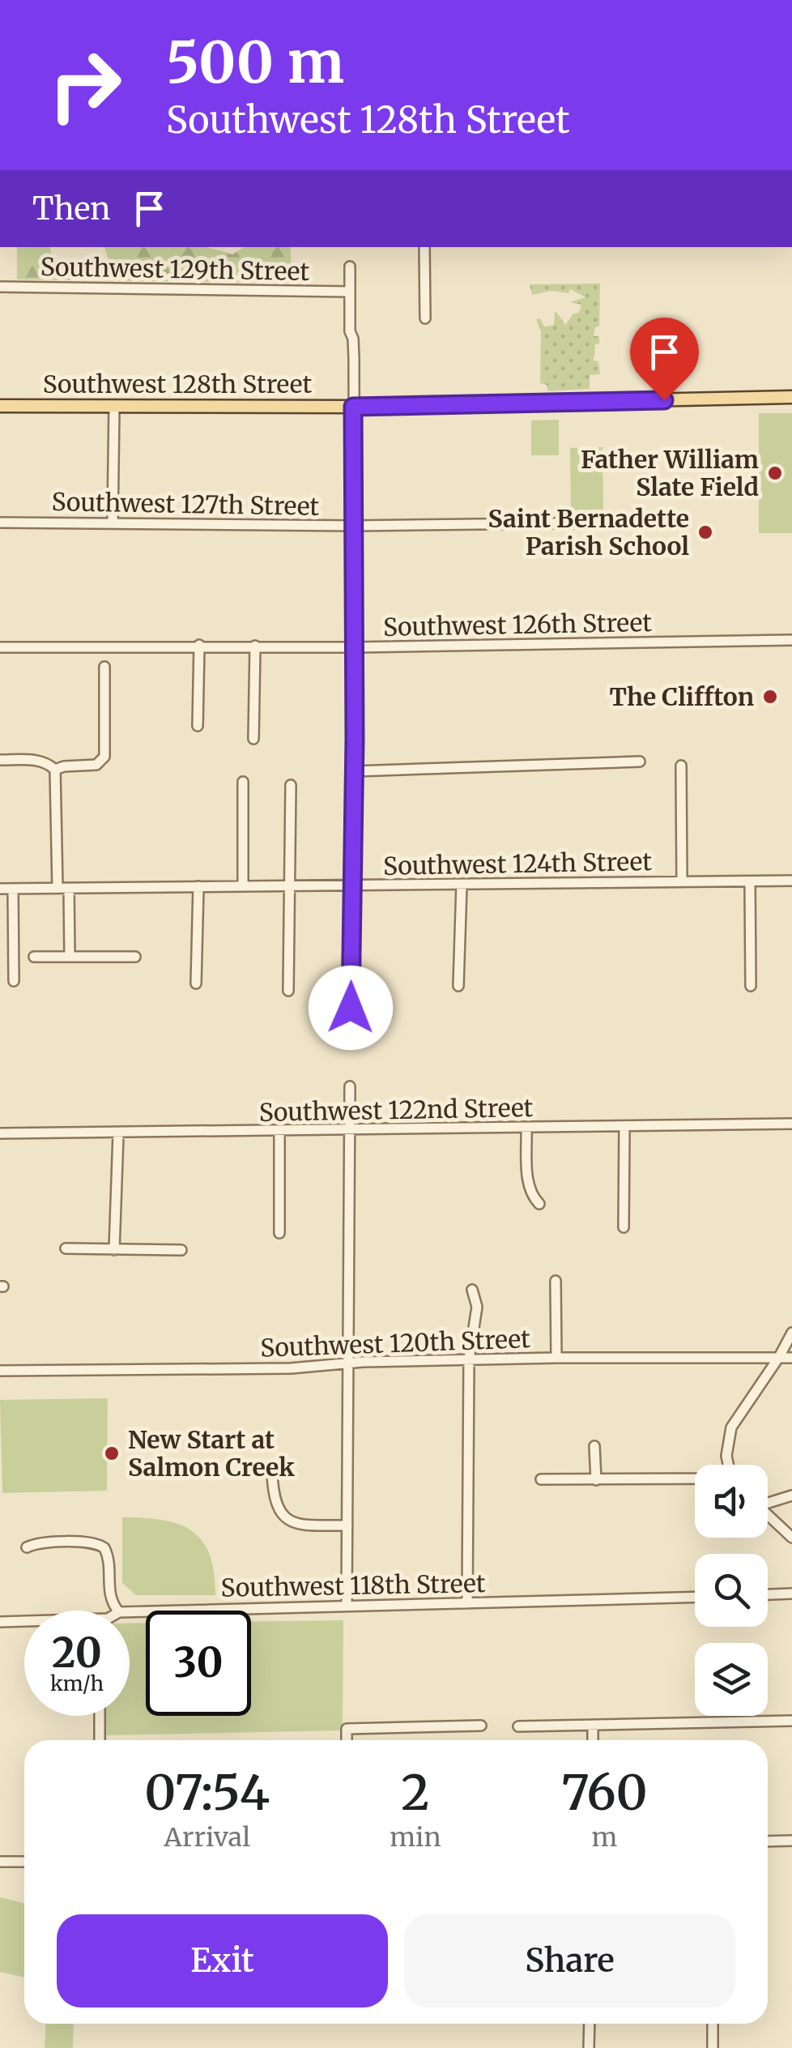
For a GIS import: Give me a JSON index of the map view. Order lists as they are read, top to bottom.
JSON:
{
  "streets": {
    "main road": ["Southwest 128th Street"],
    "street": [
      "Southwest 129th Street",
      "Southwest 127th Street",
      "Southwest 126th Street",
      "Southwest 124th Street",
      "Southwest 122nd Street",
      "Southwest 120th Street",
      "Southwest 118th Street"
    ]
  },
  "places": [
    "Father William Slate Field",
    "Saint Bernadette Parish School",
    "The Cliffton",
    "New Start at Salmon Creek"
  ],
  "page": {
    "turn": ["500 m", "Southwest 128th Street"],
    "then": "Then",
    "speed": "20 km/h",
    "limit": "30",
    "eta": [
      "07:54",
      "Arrival",
      "2",
      "min",
      "760",
      "m"
    ],
    "buttons": ["Exit", "Share"]
  }
}
